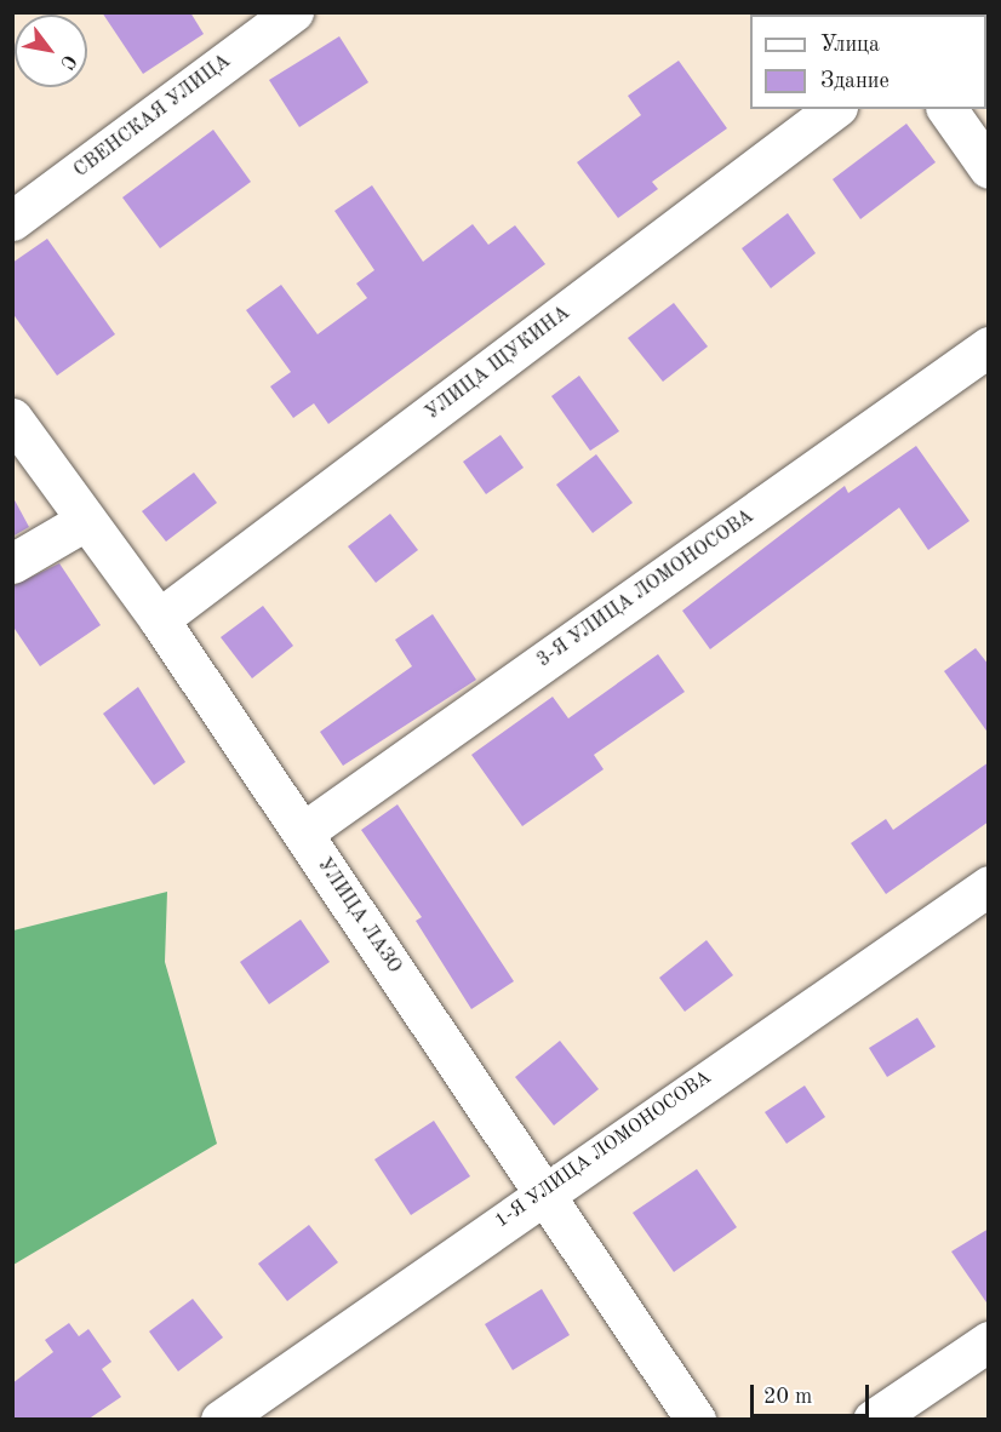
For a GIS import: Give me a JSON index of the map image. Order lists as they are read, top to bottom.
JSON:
{
  "streets": {
    "street": [
      "СВЕНСКАЯ УЛИЦА",
      "УЛИЦА ЩУКИНА",
      "3-Я УЛИЦА ЛОМОНОСОВА",
      "УЛИЦА ЛАЗО",
      "1-Я УЛИЦА ЛОМОНОСОВА"
    ]
  },
  "crossings": [
    ["УЛИЦА ЩУКИНА", "УЛИЦА ЛАЗО"],
    ["3-Я УЛИЦА ЛОМОНОСОВА", "УЛИЦА ЛАЗО"],
    ["УЛИЦА ЛАЗО", "1-Я УЛИЦА ЛОМОНОСОВА"]
  ],
  "legend": ["Улица", "Здание"],
  "scale_bar": "20 m",
  "north": "bottom right"
}
